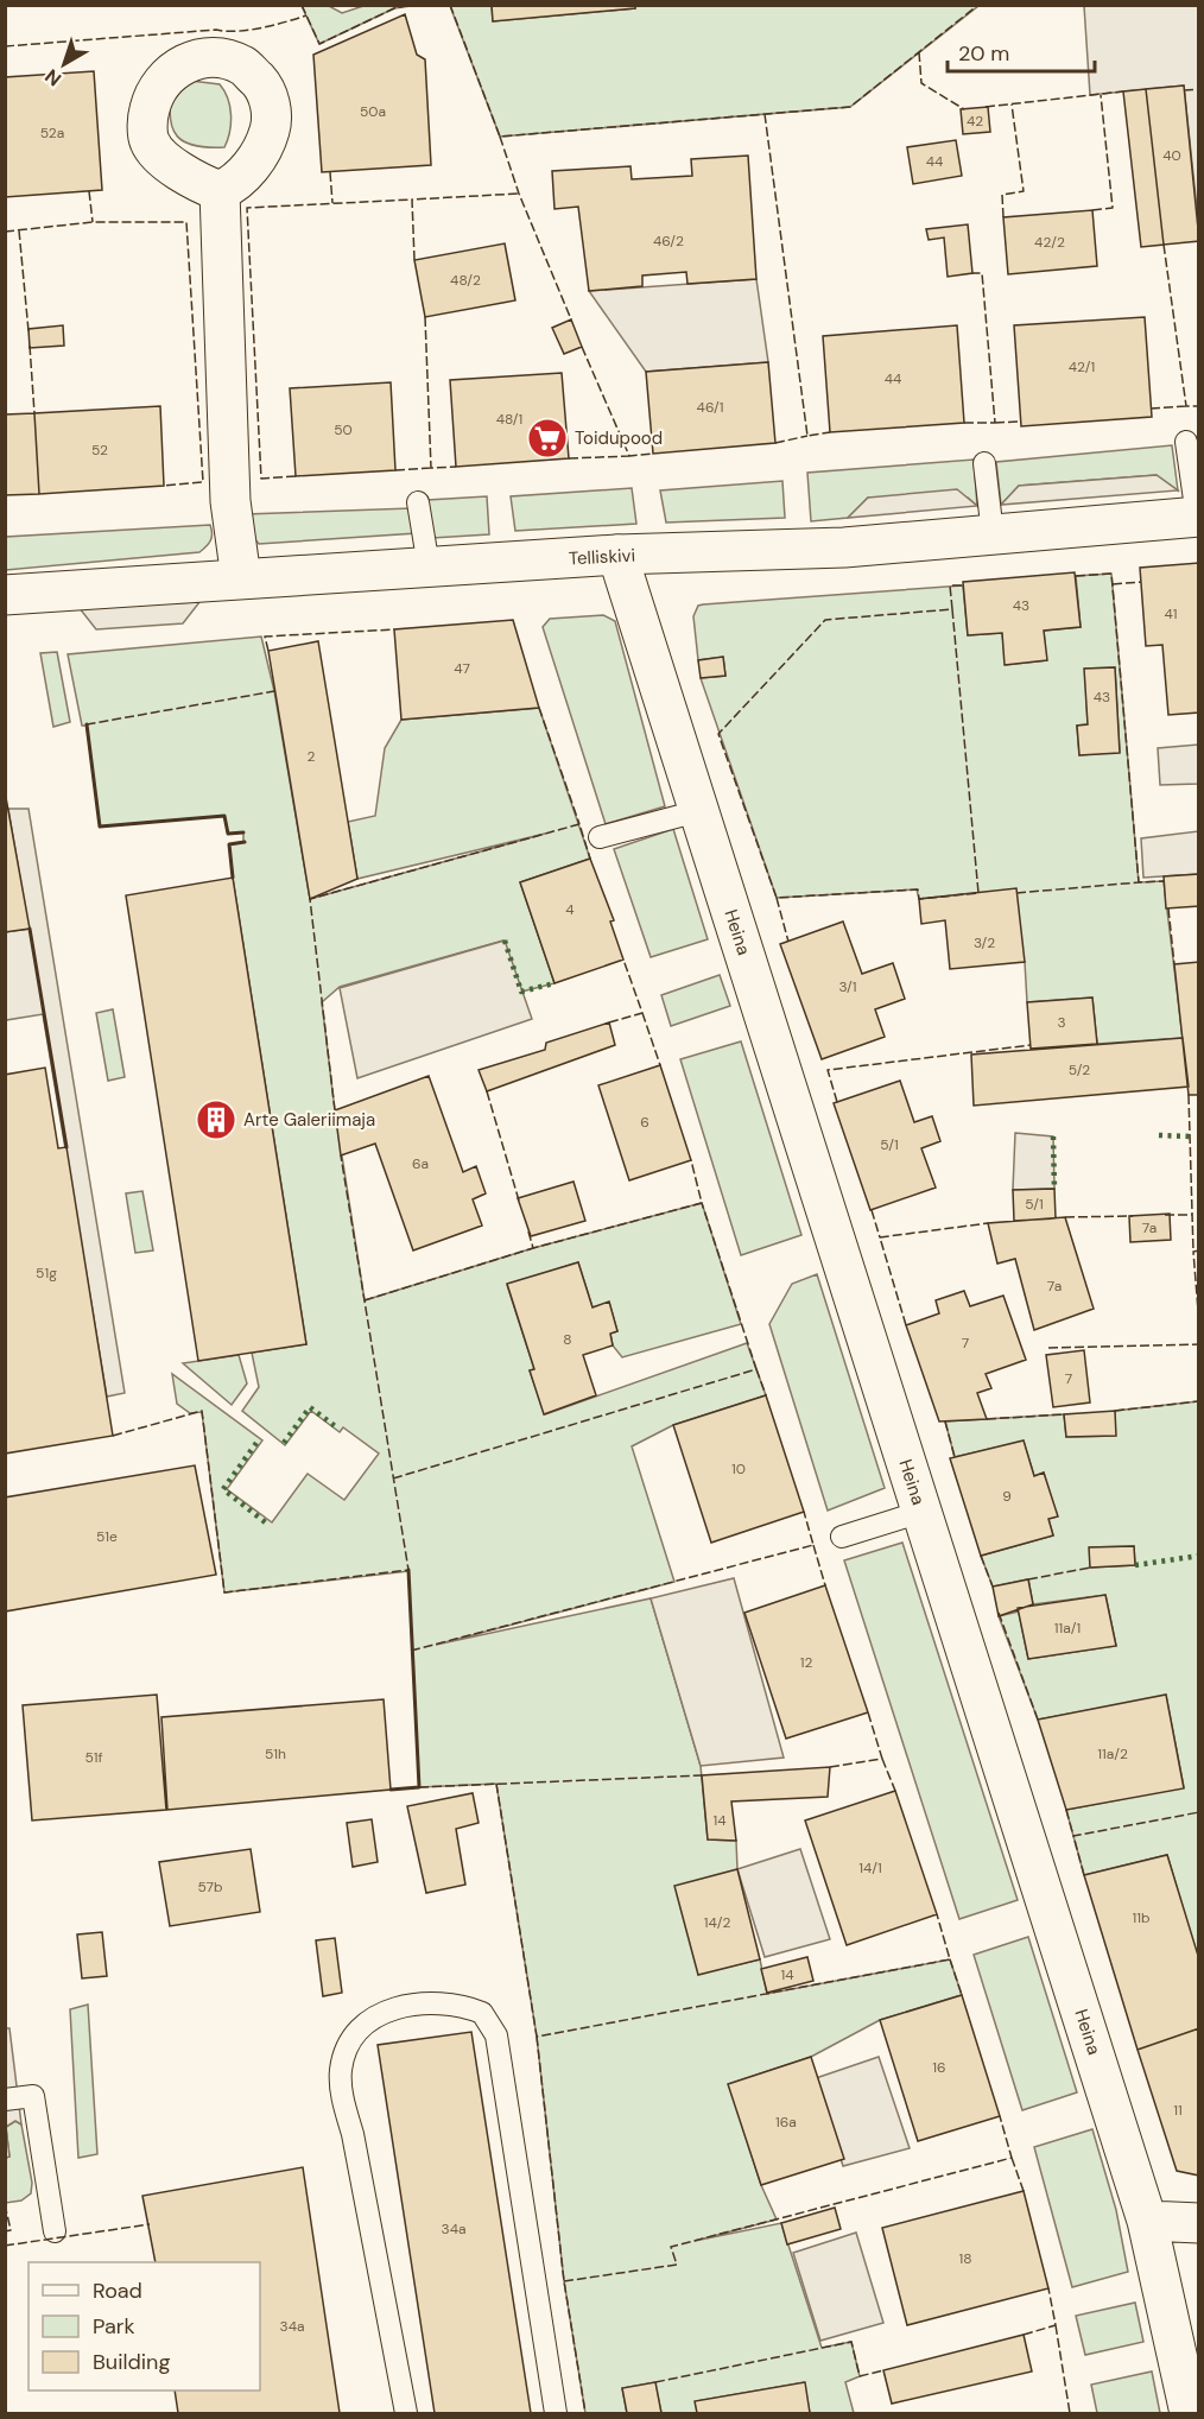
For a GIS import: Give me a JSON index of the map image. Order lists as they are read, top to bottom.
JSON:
{
  "streets": {
    "street": ["Telliskivi", "Heina"]
  },
  "crossings": [
    ["Telliskivi", "Heina"]
  ],
  "places": {
    "supermarket": ["Toidupood"],
    "building": ["Arte Galeriimaja"]
  },
  "house_numbers": [
    "50a",
    "42",
    "52a",
    "40",
    "44",
    "46/2",
    "42/2",
    "48/2",
    "42/1",
    "44",
    "46/1",
    "48/1",
    "50",
    "52",
    "43",
    "41",
    "47",
    "43",
    "2",
    "4",
    "3/2",
    "3/1",
    "3",
    "5/2",
    "6",
    "5/1",
    "6a",
    "5/1",
    "7a",
    "51g",
    "7a",
    "8",
    "7",
    "7",
    "10",
    "9",
    "51e",
    "11a/1",
    "12",
    "51h",
    "11a/2",
    "51f",
    "14",
    "14/1",
    "57b",
    "11b",
    "14/2",
    "14",
    "16",
    "11",
    "16a",
    "34a",
    "18",
    "34a"
  ],
  "legend": ["Road", "Park", "Building"],
  "scale_bar": "20 m",
  "north": "bottom left"
}
